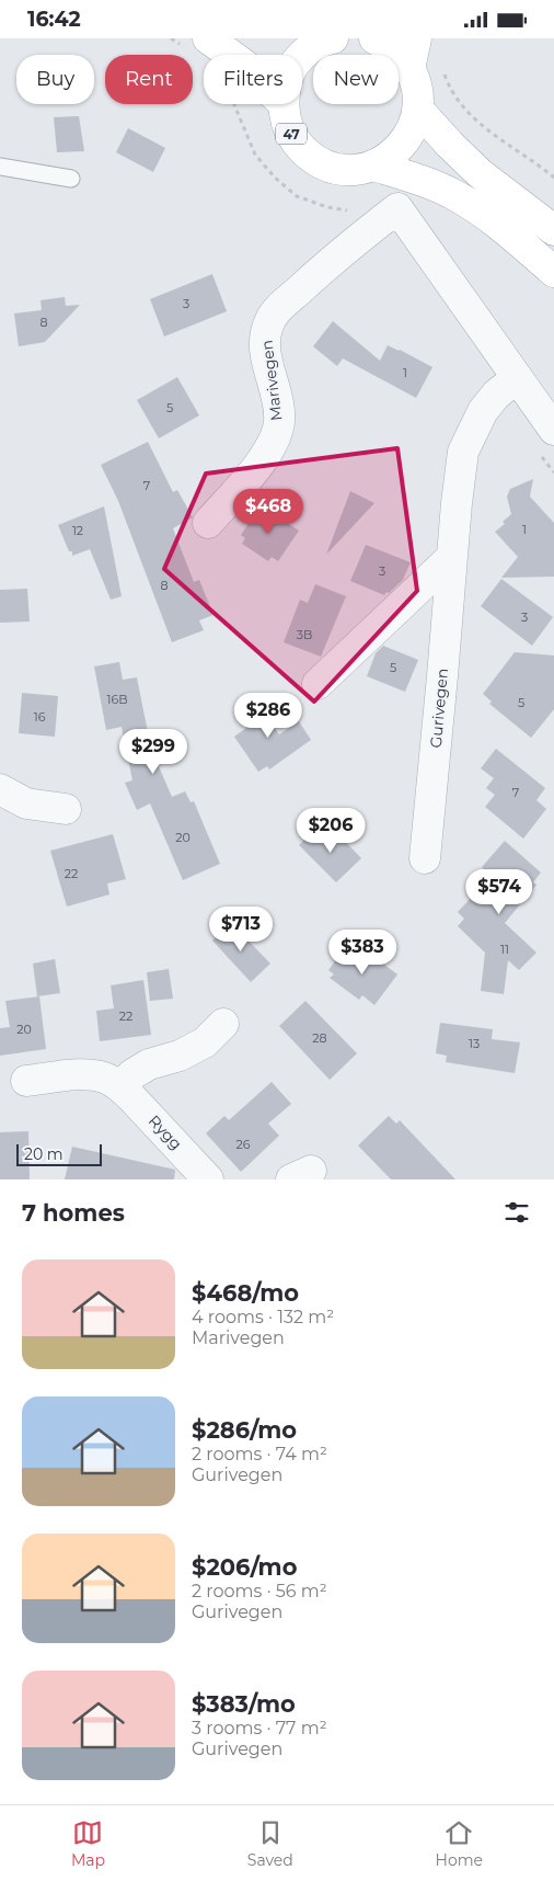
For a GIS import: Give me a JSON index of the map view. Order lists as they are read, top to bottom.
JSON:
{
  "streets": {
    "main road": ["47"],
    "street": ["Marivegen", "Gurivegen", "Rygg"]
  },
  "crossings": [
    ["Marivegen", "Gurivegen"]
  ],
  "house_numbers": [
    "3",
    "8",
    "1",
    "5",
    "7",
    "1",
    "12",
    "3",
    "8",
    "3",
    "3B",
    "5",
    "16B",
    "5",
    "16",
    "7",
    "20",
    "22",
    "11",
    "22",
    "20",
    "28",
    "13",
    "26"
  ],
  "scale_bar": "20 m",
  "page": {
    "status": "16:42",
    "chip": [
      "Buy",
      "Rent",
      "Filters",
      "New"
    ],
    "price": [
      "$468",
      "$286",
      "$299",
      "$206",
      "$574",
      "$713",
      "$383"
    ],
    "scale": "20 m",
    "heading": "7 homes",
    "list": [
      {
        "name": "$468/mo",
        "note": "4 rooms · 132 m² · Marivegen"
      },
      {
        "name": "$286/mo",
        "note": "2 rooms · 74 m² · Gurivegen"
      },
      {
        "name": "$206/mo",
        "note": "2 rooms · 56 m² · Gurivegen"
      },
      {
        "name": "$383/mo",
        "note": "3 rooms · 77 m² · Gurivegen"
      }
    ],
    "tabs": ["Map", "Saved", "Home"]
  }
}
